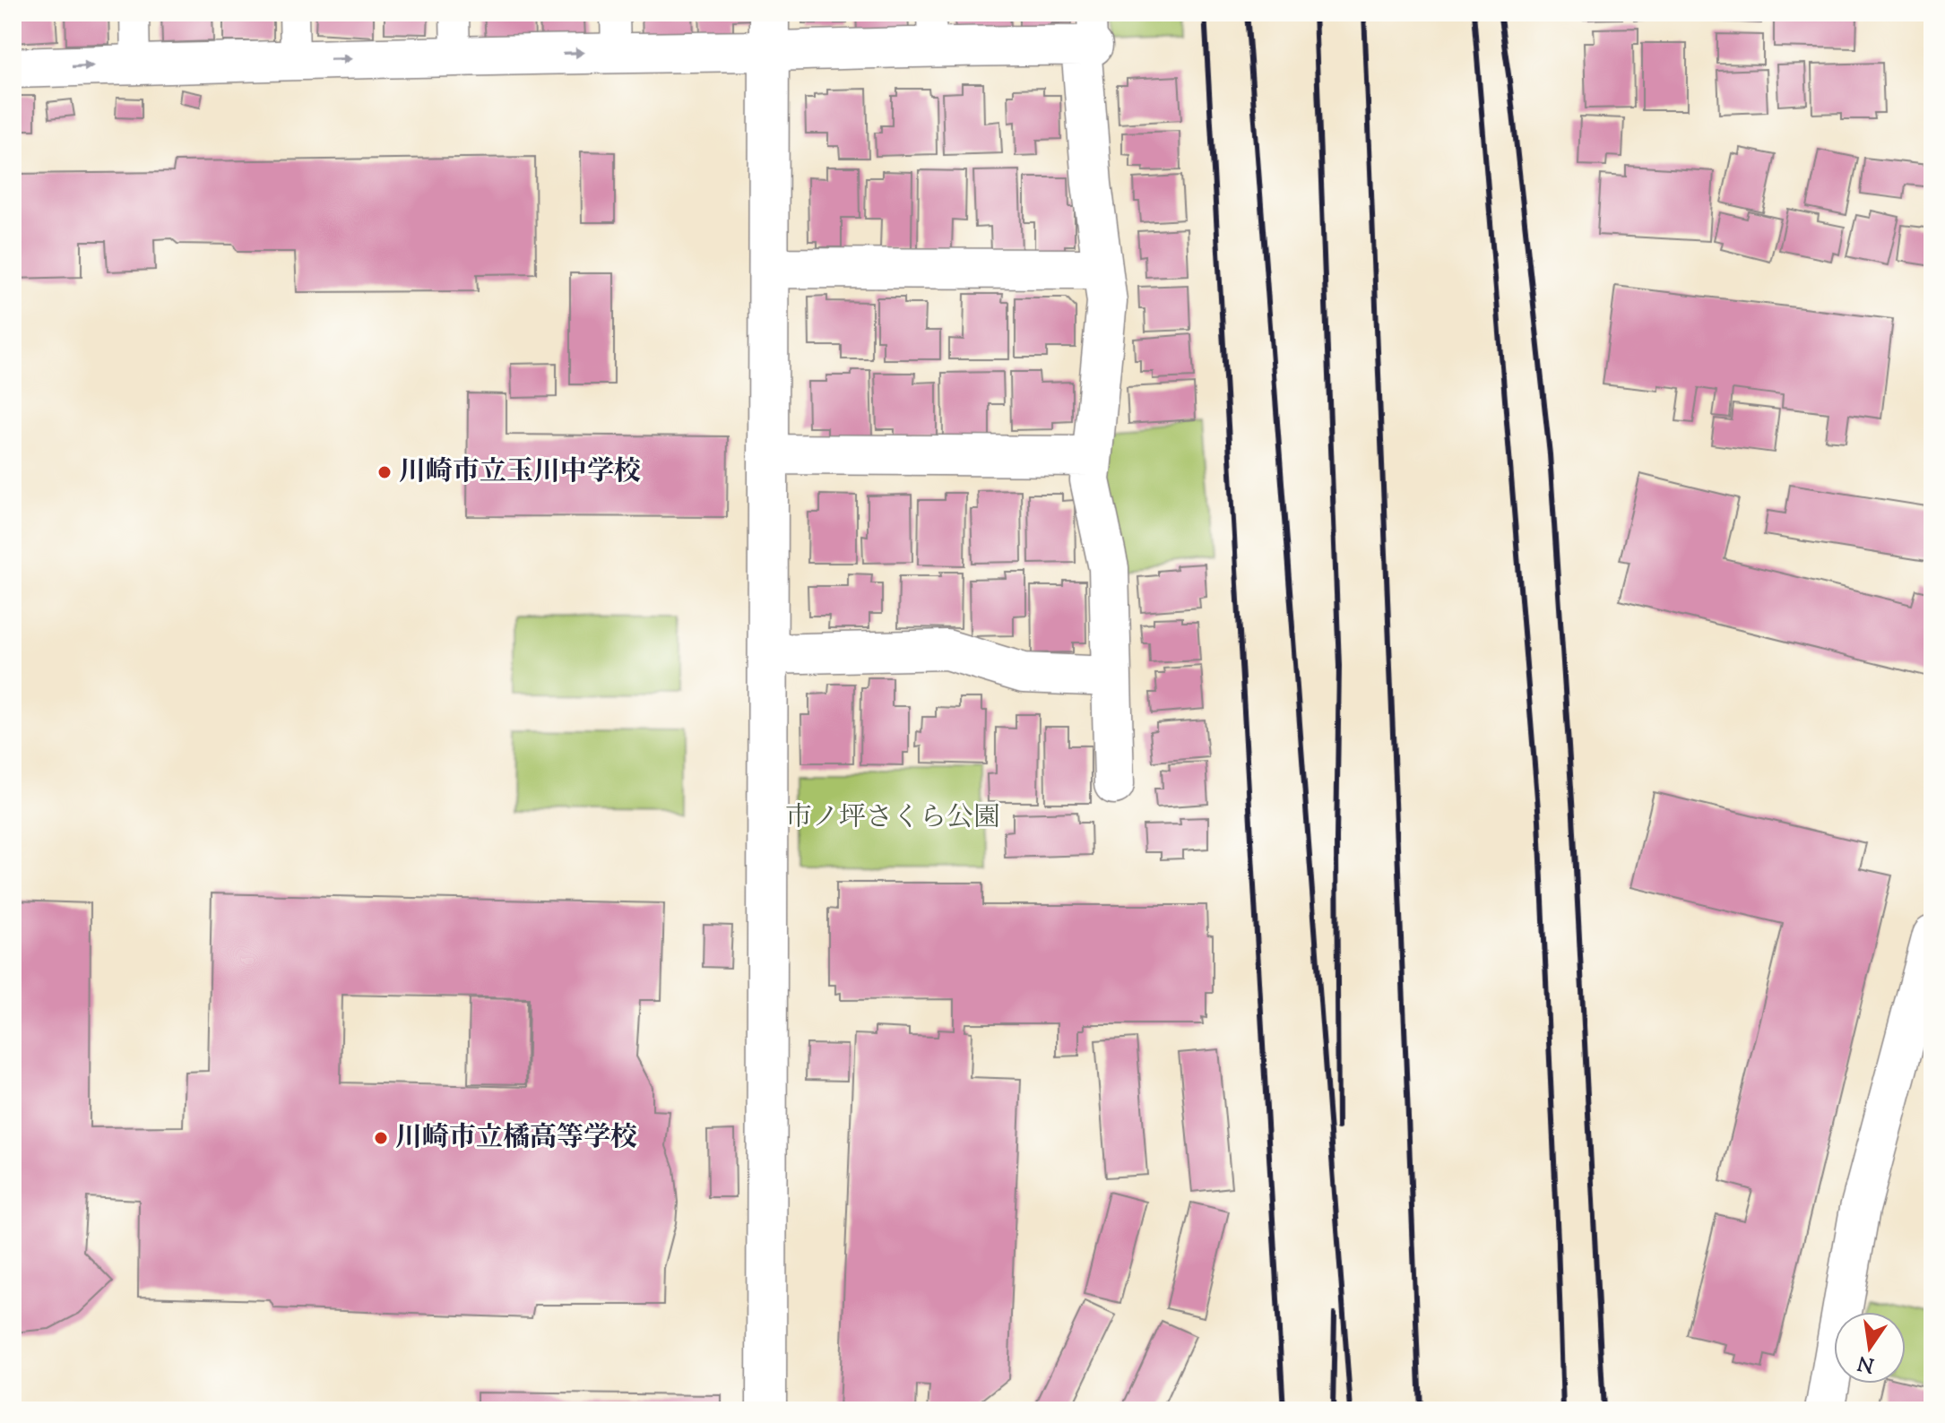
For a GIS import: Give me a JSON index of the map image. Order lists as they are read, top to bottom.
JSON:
{
  "parks": ["市ノ坪さくら公園"],
  "places": ["川崎市立玉川中学校", "川崎市立橘高等学校"],
  "north": "bottom"
}
